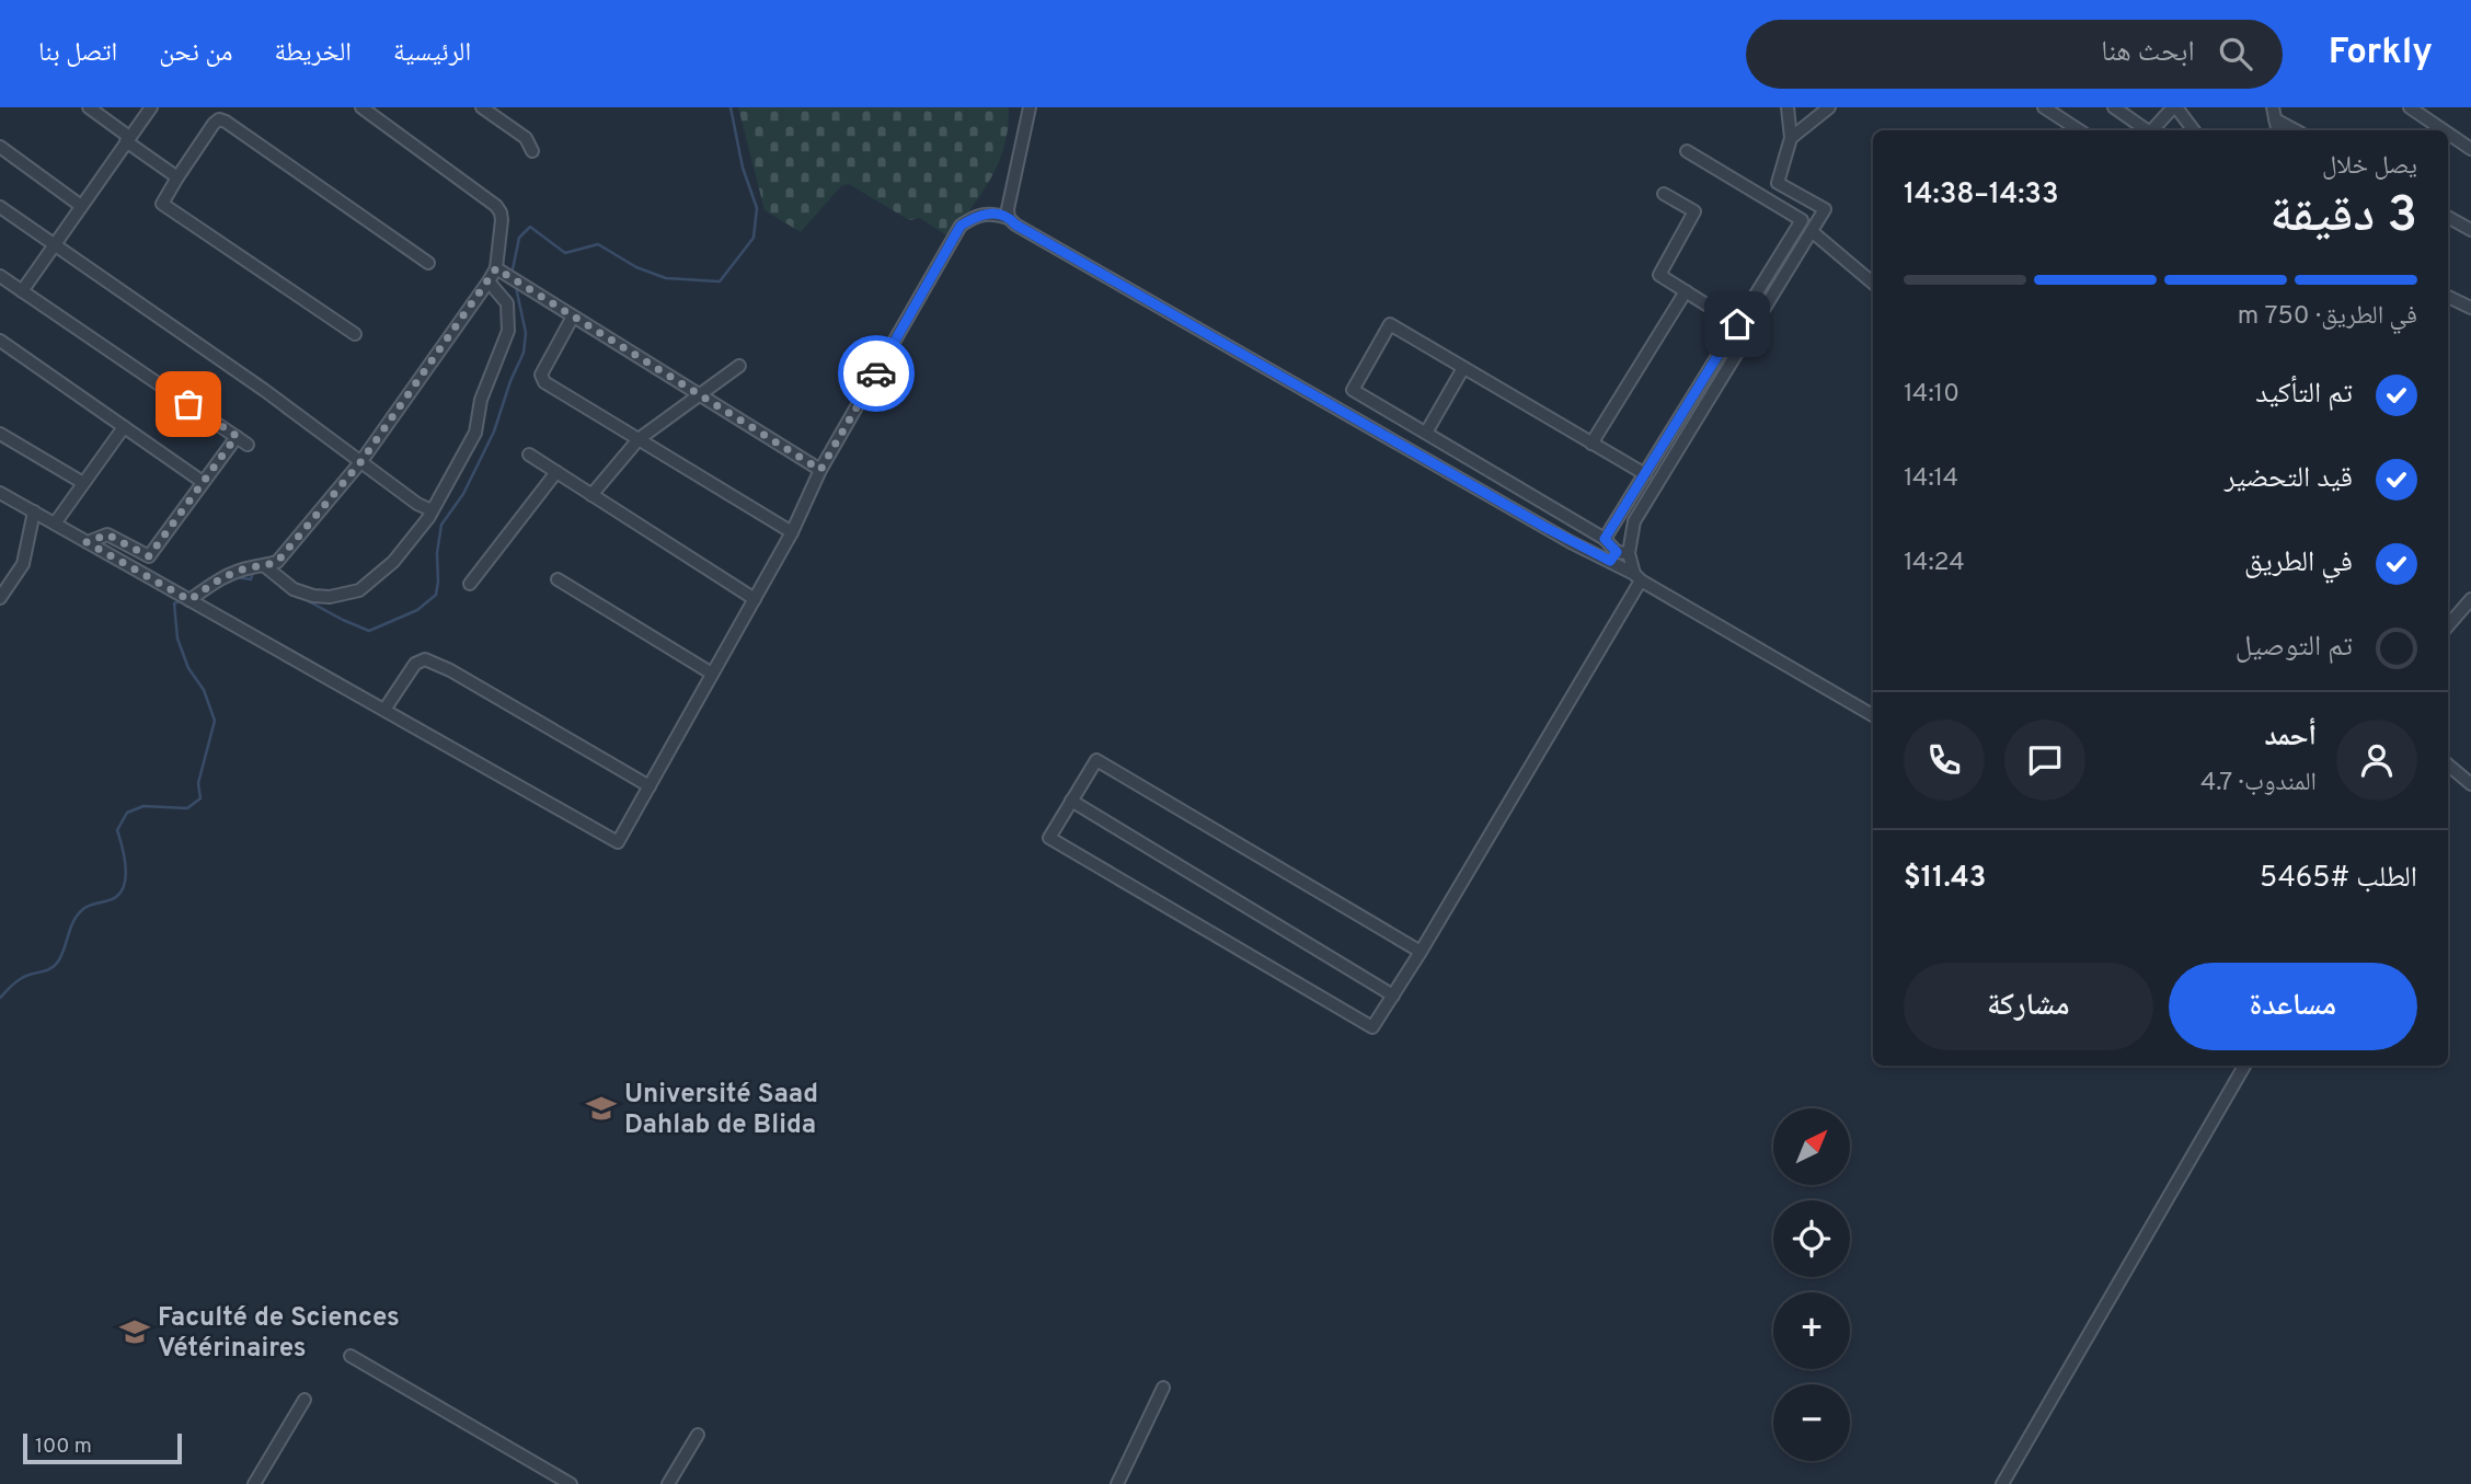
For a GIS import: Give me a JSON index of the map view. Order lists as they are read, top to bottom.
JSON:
{
  "places": {
    "school or university": ["Université Saad Dahlab de Blida", "Faculté de Sciences Vétérinaires"]
  },
  "scale_bar": "100 m",
  "north": "top right",
  "page": {
    "header": "Forkly",
    "search": "ابحث هنا",
    "nav": [
      "الرئيسية",
      "الخريطة",
      "من نحن",
      "اتصل بنا"
    ],
    "heading": ["3 دقيقة", "يصل خلال", "14:33–14:38"],
    "panel": [
      "أحمد",
      "المندوب · 4.7",
      "الطلب #5465",
      "$11.43"
    ],
    "bar": "في الطريق · 750 m",
    "list": [
      ["تم التأكيد", "14:10"],
      ["قيد التحضير", "14:14"],
      ["في الطريق", "14:24"],
      "تم التوصيل"
    ],
    "buttons": ["مساعدة", "مشاركة"],
    "map_buttons": ["+", "−"],
    "scale": "100 m"
  }
}
